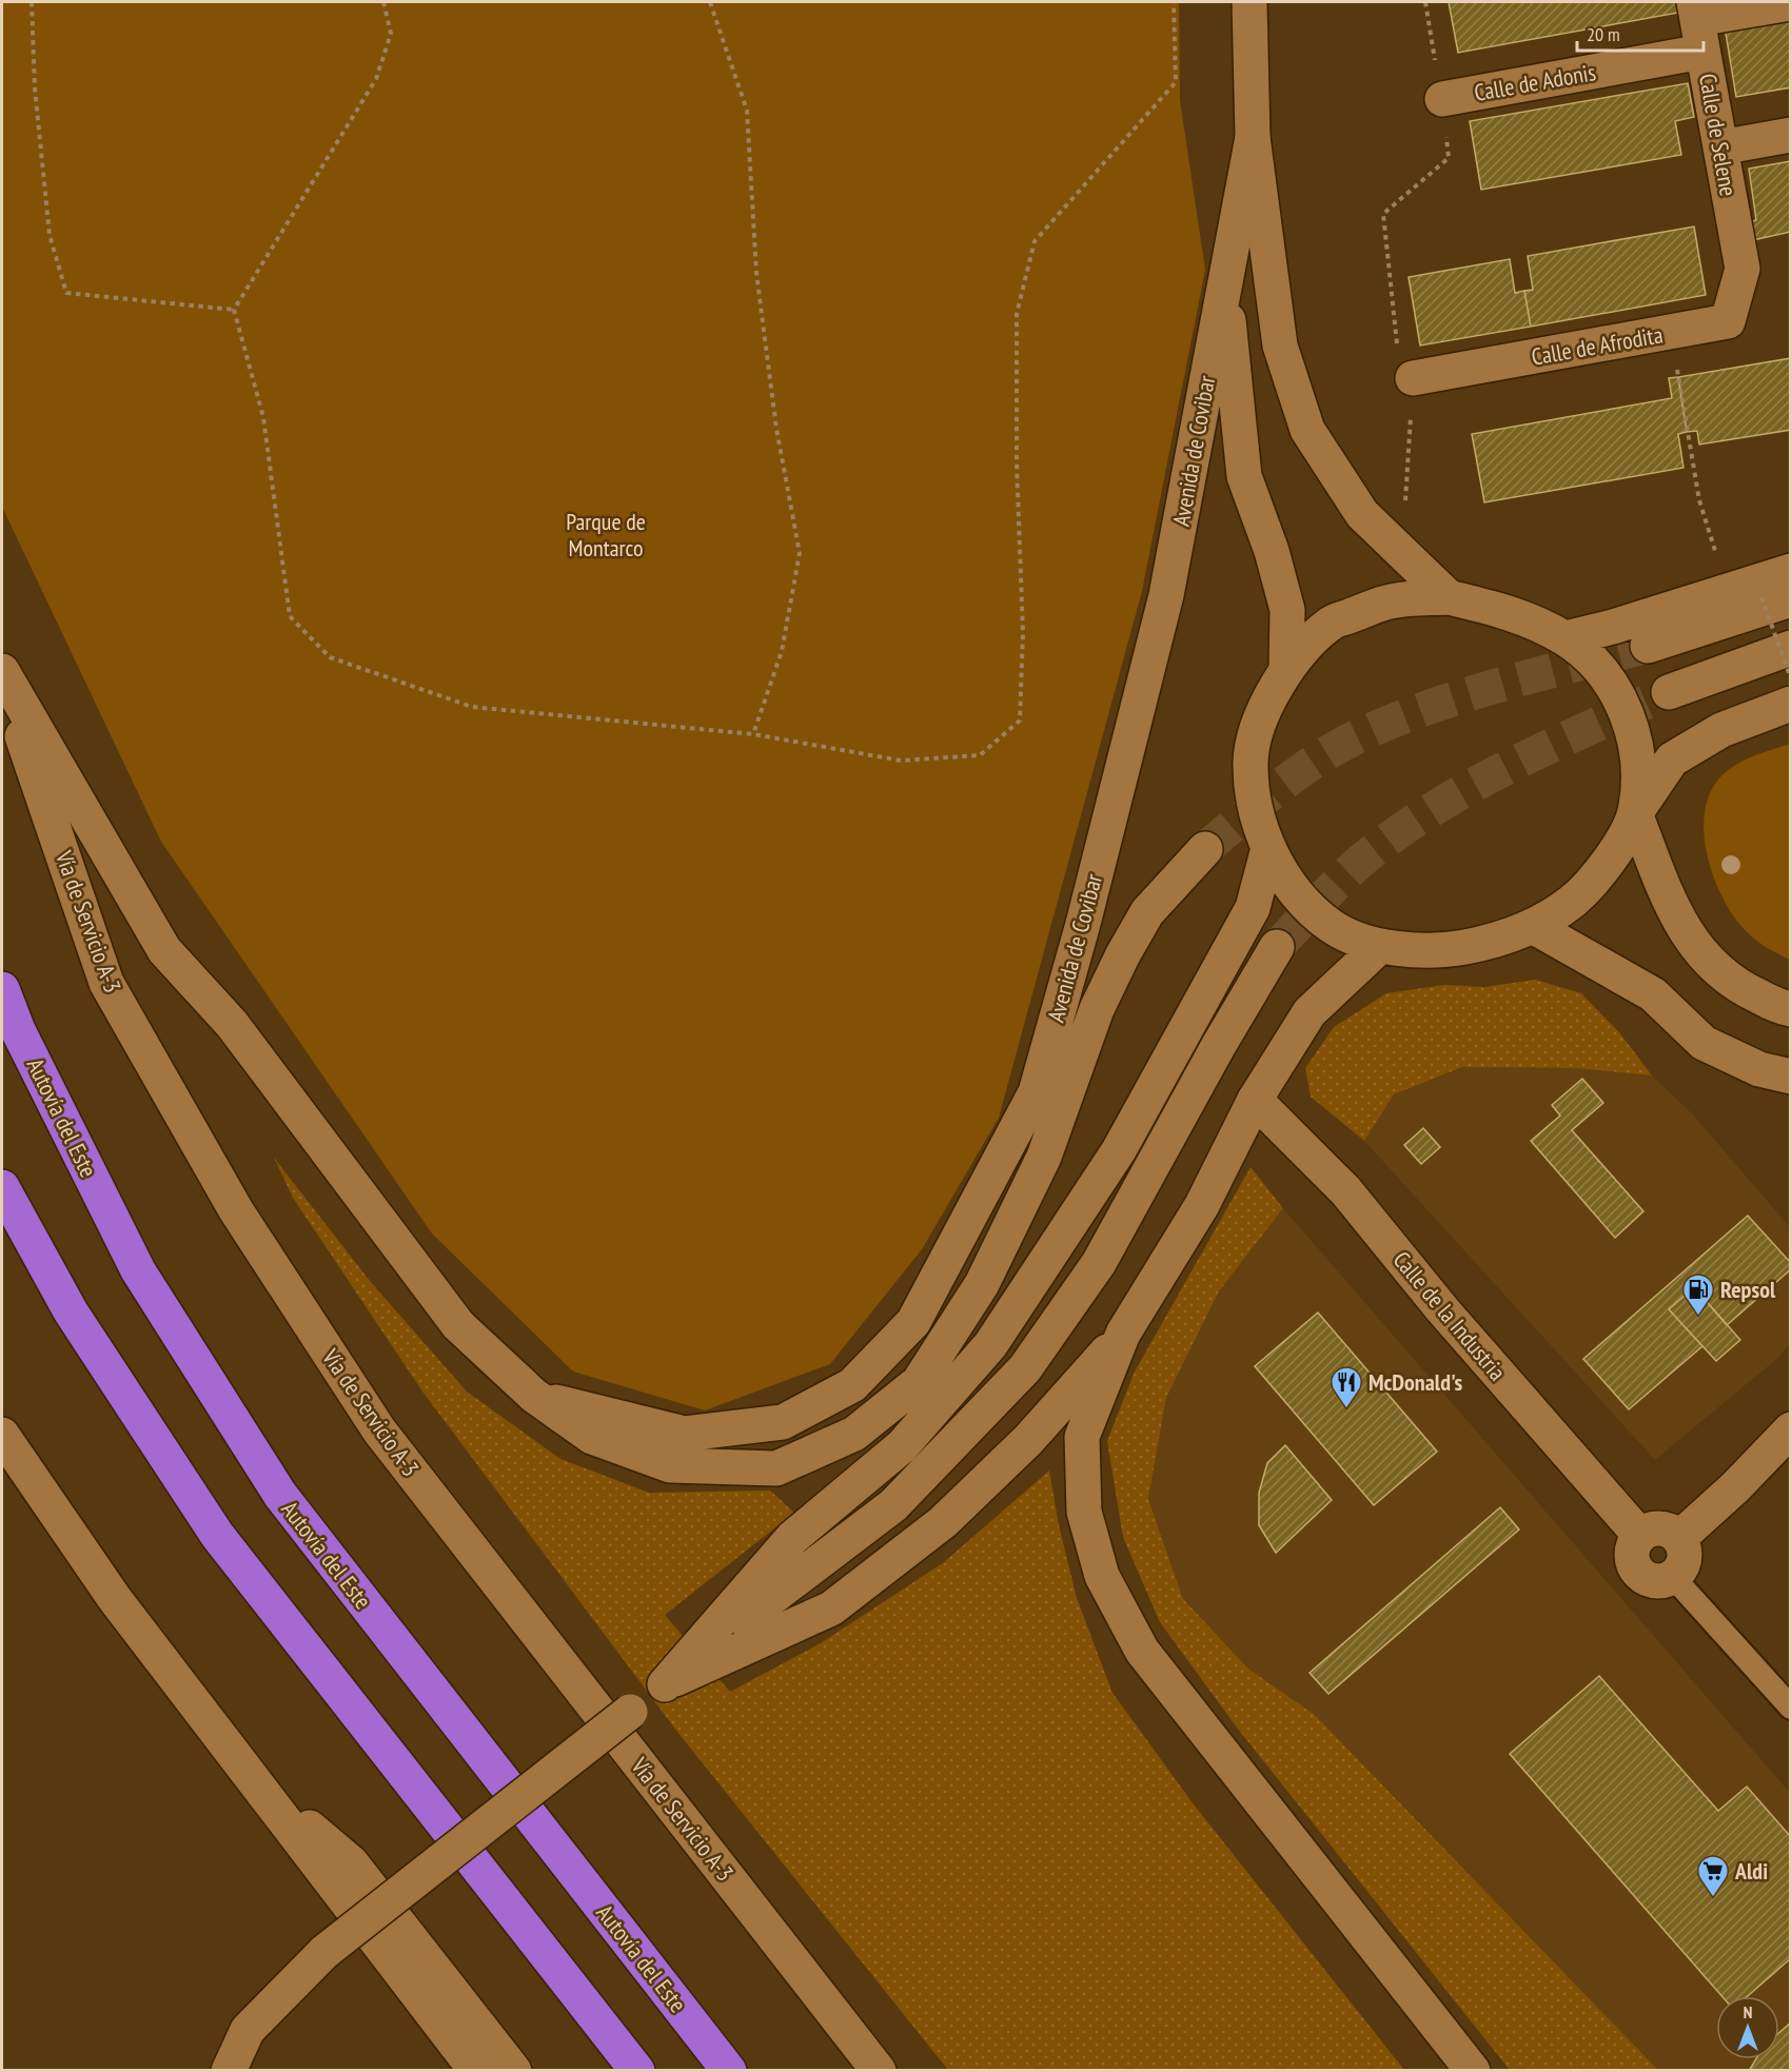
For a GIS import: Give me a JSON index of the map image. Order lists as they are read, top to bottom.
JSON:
{
  "streets": {
    "highway": ["Autovía del Este"],
    "main road": [
      "Calle de Adonis",
      "Calle de Selene",
      "Calle de Afrodita",
      "Avenida de Covibar",
      "Vía de Servicio A-3",
      "Calle de la Industria"
    ]
  },
  "crossings": [
    ["Calle de Adonis", "Calle de Selene"],
    ["Calle de Selene", "Calle de Afrodita"]
  ],
  "parks": ["Parque de Montarco"],
  "places": {
    "fuel station": ["Repsol"],
    "restaurant": ["McDonald's"],
    "supermarket": ["Aldi"]
  },
  "scale_bar": "20 m",
  "north": "top"
}
